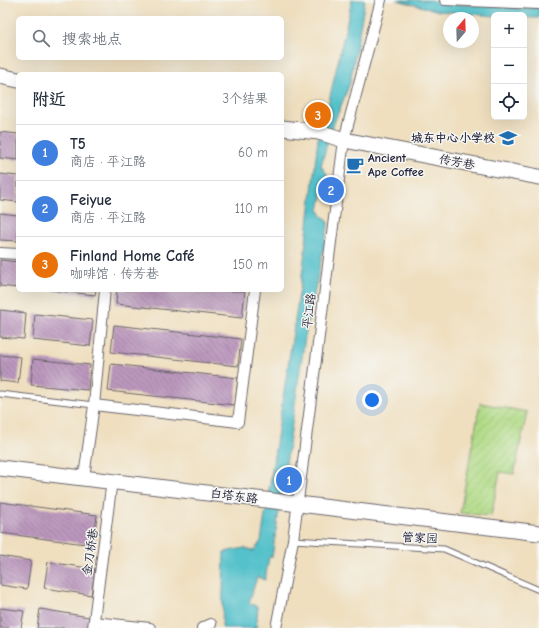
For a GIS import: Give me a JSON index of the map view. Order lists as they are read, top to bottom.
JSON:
{
  "streets": {
    "main road": ["传芳巷", "白塔东路"],
    "street": ["平江路", "金刀桥巷"],
    "lane": ["管家园"]
  },
  "crossings": [
    ["传芳巷", "平江路"],
    ["平江路", "白塔东路"],
    ["平江路", "管家园"],
    ["白塔东路", "金刀桥巷"]
  ],
  "places": {
    "school or university": ["城东中心小学校"],
    "cafe": ["Ancient Ape Coffee"]
  },
  "north": "top",
  "page": {
    "map_buttons": ["+", "−"],
    "search": "搜索地点",
    "heading": ["附近", "3个结果"],
    "pins": ["3", "2", "1"],
    "list": [
      {
        "mark": "1",
        "name": "T5",
        "note": "商店 · 平江路",
        "value": "60 m"
      },
      {
        "mark": "2",
        "name": "Feiyue",
        "note": "商店 · 平江路",
        "value": "110 m"
      },
      {
        "mark": "3",
        "name": "Finland Home Café",
        "note": "咖啡馆 · 传芳巷",
        "value": "150 m"
      }
    ]
  }
}
